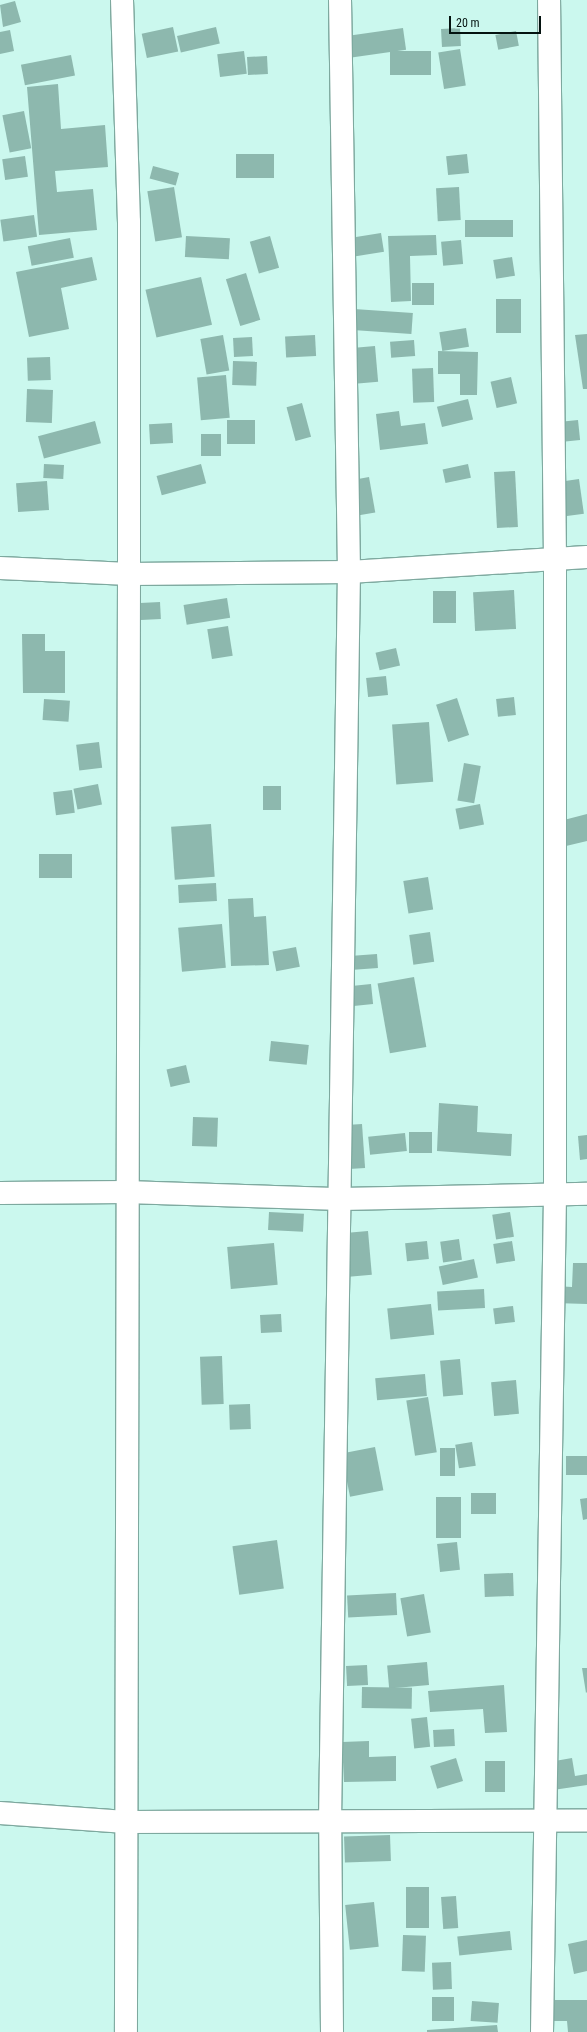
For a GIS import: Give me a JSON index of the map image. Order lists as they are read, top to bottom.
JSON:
{
  "scale_bar": "20 m"
}
